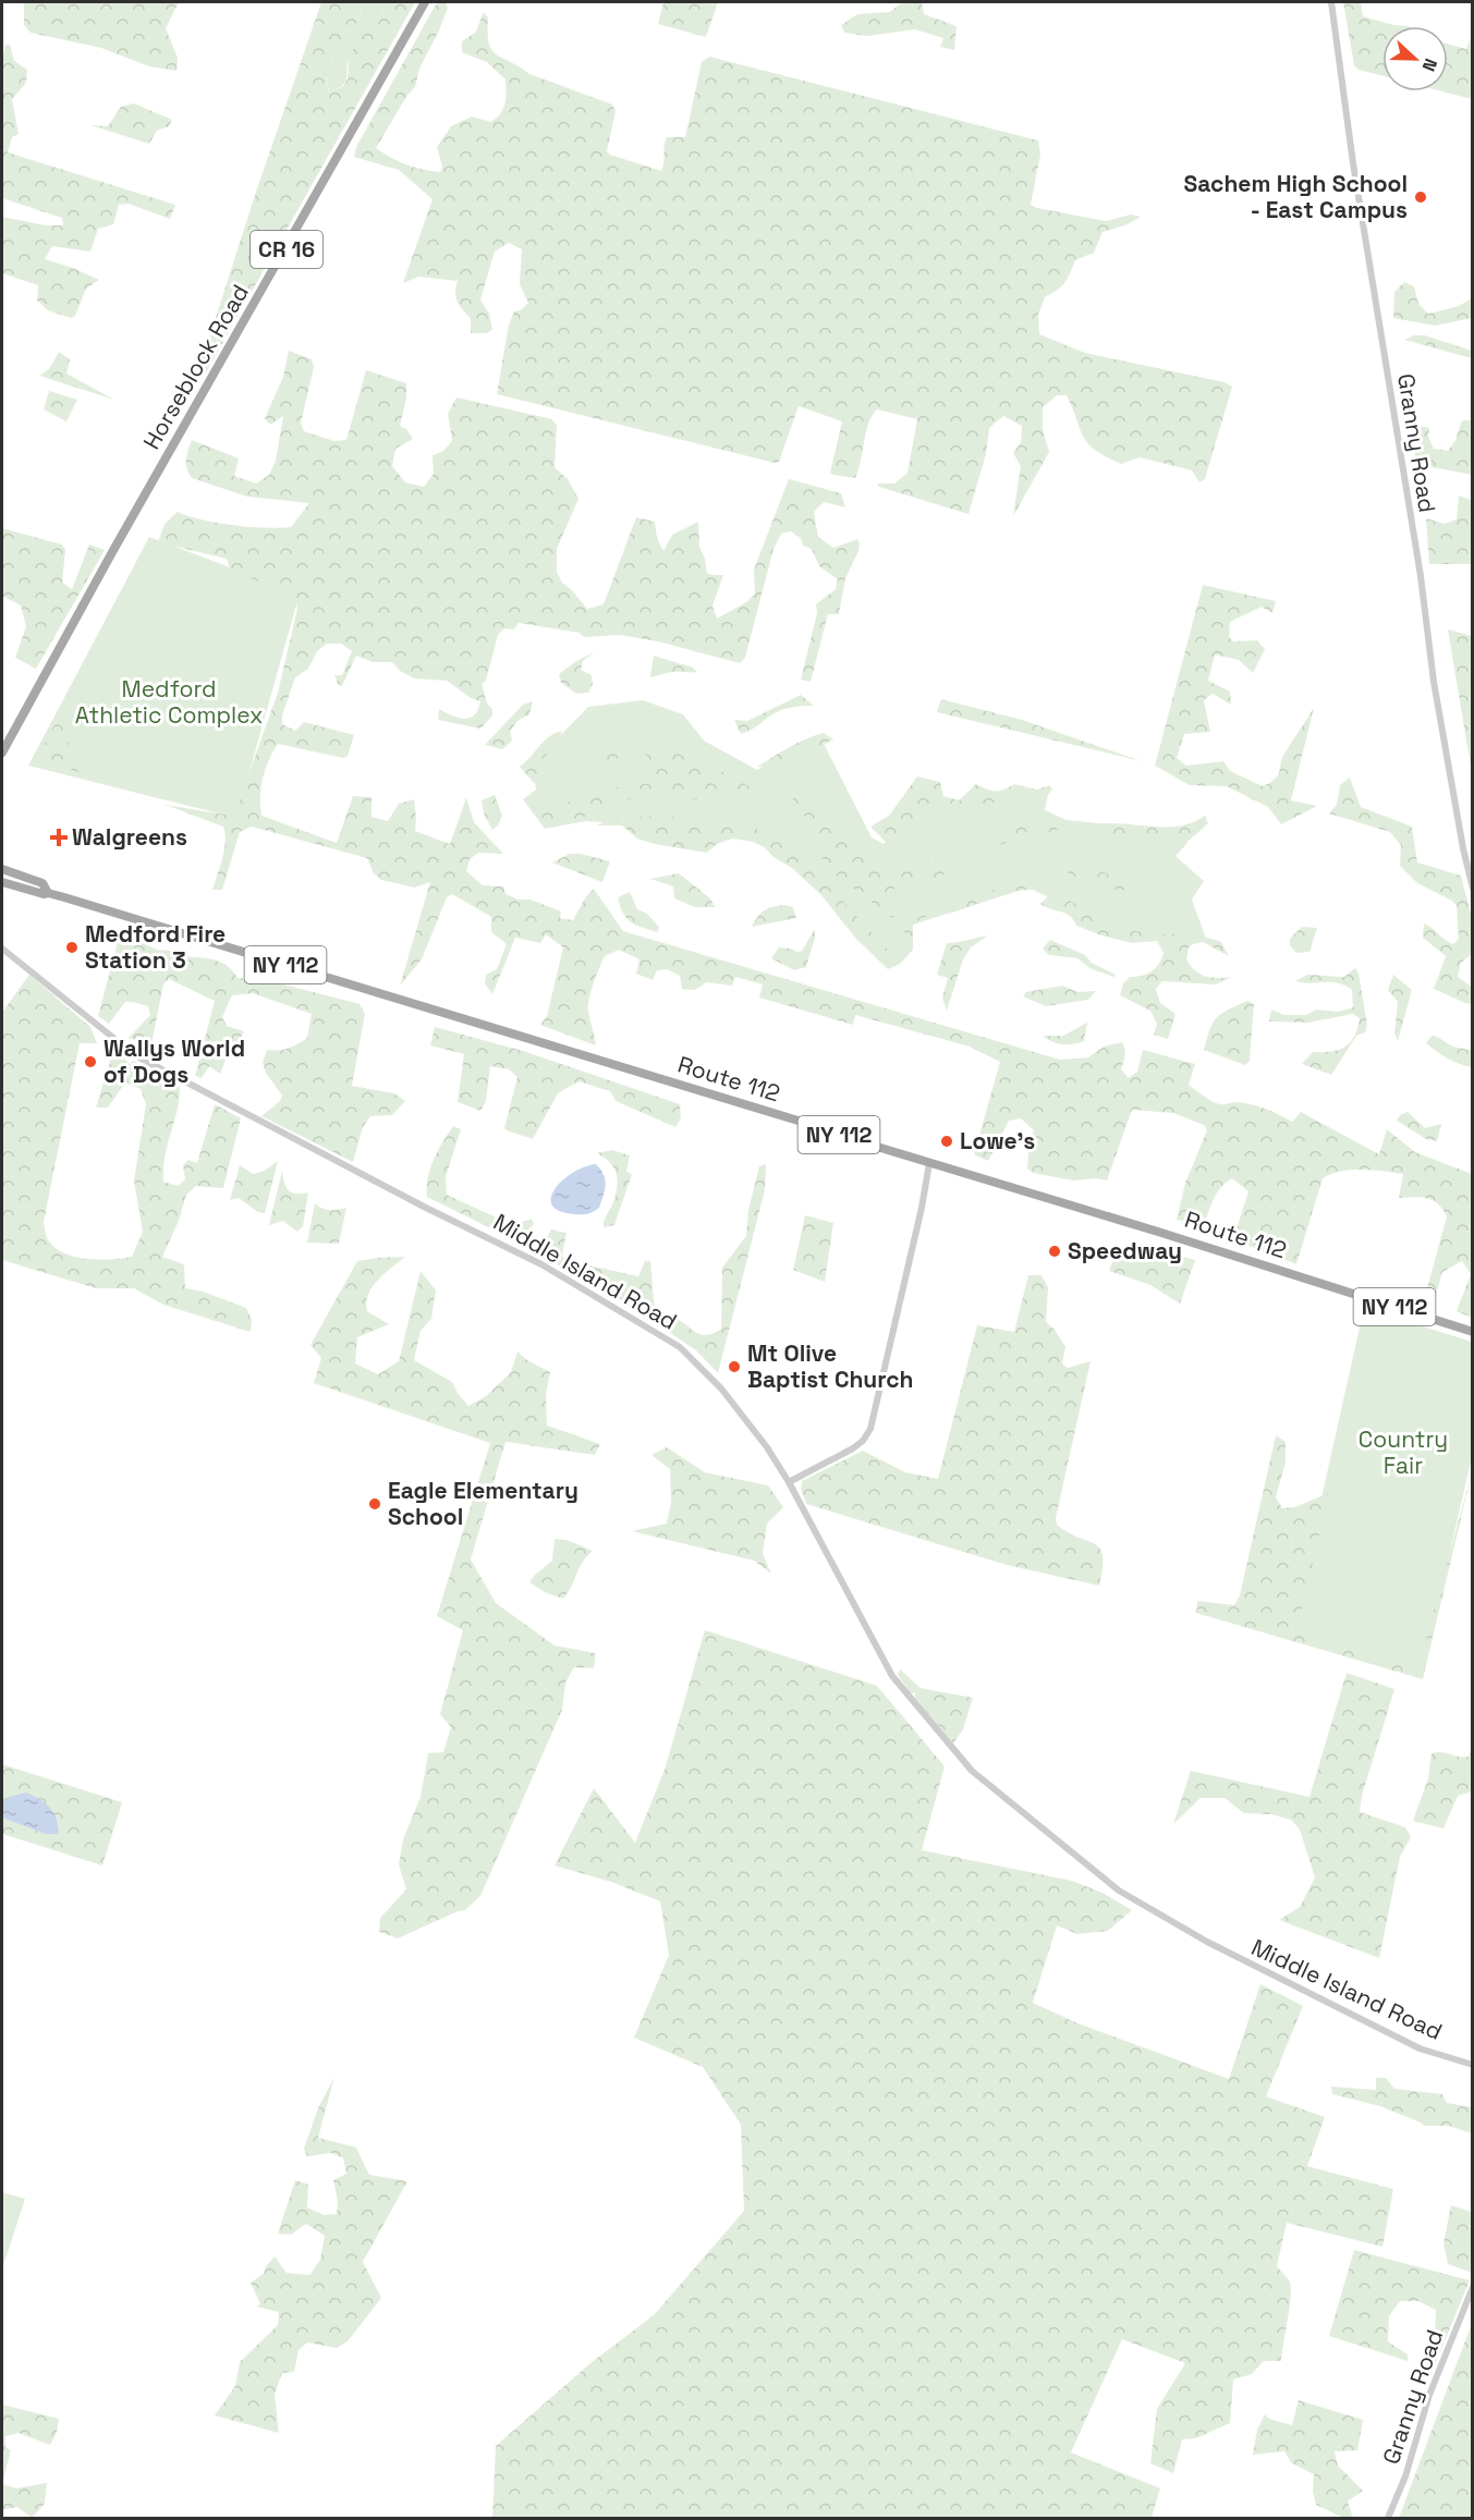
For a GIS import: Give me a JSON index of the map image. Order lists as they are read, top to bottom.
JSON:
{
  "streets": {
    "main road": [
      "CR 16",
      "Horseblock Road",
      "NY 112",
      "Route 112"
    ],
    "street": ["Granny Road", "Middle Island Road"]
  },
  "parks": ["Medford Athletic Complex", "Country Fair"],
  "places": {
    "other": [
      "Sachem High School - East Campus",
      "Medford Fire Station 3",
      "Wallys World of Dogs",
      "Lowe's",
      "Speedway",
      "Mt Olive Baptist Church",
      "Eagle Elementary School"
    ],
    "health": ["Walgreens"]
  },
  "north": "right"
}
